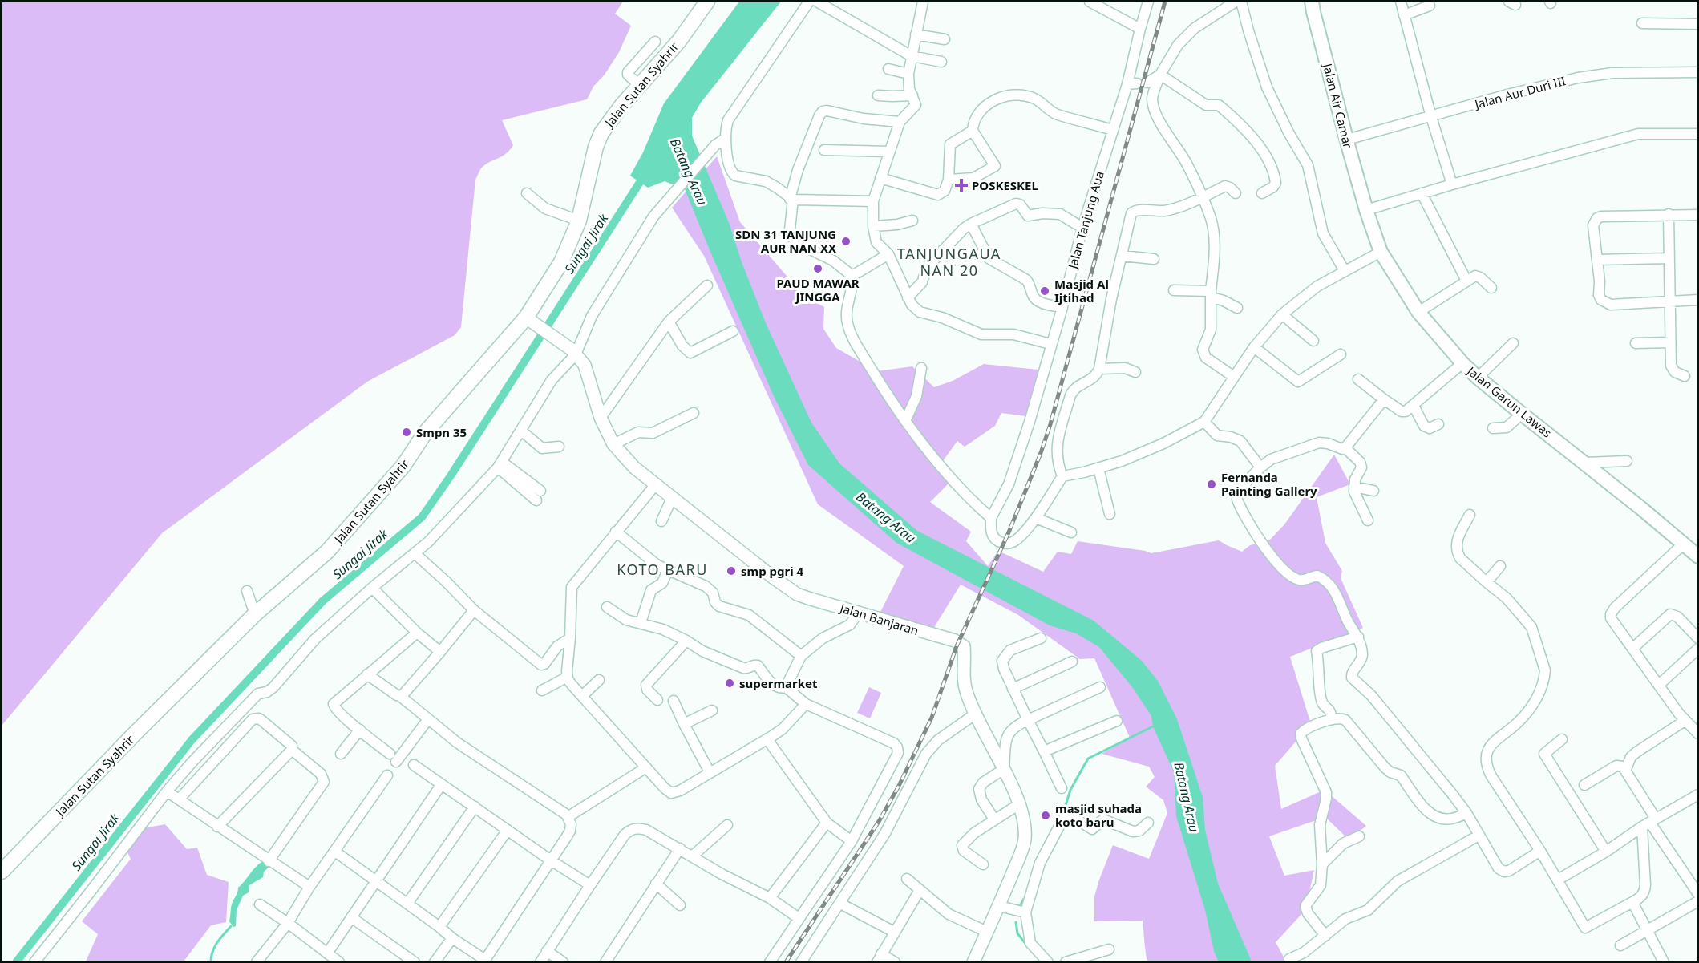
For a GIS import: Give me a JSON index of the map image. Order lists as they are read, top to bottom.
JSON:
{
  "streets": {
    "main road": ["Jalan Sutan Syahrir", "Jalan Air Camar", "Jalan Garun Lawas"],
    "street": ["Jalan Aur Duri III", "Jalan Tanjung Aua", "Jalan Banjaran"]
  },
  "crossings": [
    ["Jalan Aur Duri III", "Jalan Air Camar"],
    ["Jalan Air Camar", "Jalan Garun Lawas"]
  ],
  "districts": ["TANJUNGAUA NAN 20", "KOTO BARU"],
  "water": ["Batang Arau", "Sungai Jirak"],
  "places": {
    "health": ["POSKESKEL"],
    "other": [
      "SDN 31 TANJUNG AUR NAN XX",
      "PAUD MAWAR JINGGA",
      "Masjid Al Ijtihad",
      "Smpn 35",
      "Fernanda Painting Gallery",
      "smp pgri 4",
      "supermarket",
      "masjid suhada koto baru"
    ]
  }
}
